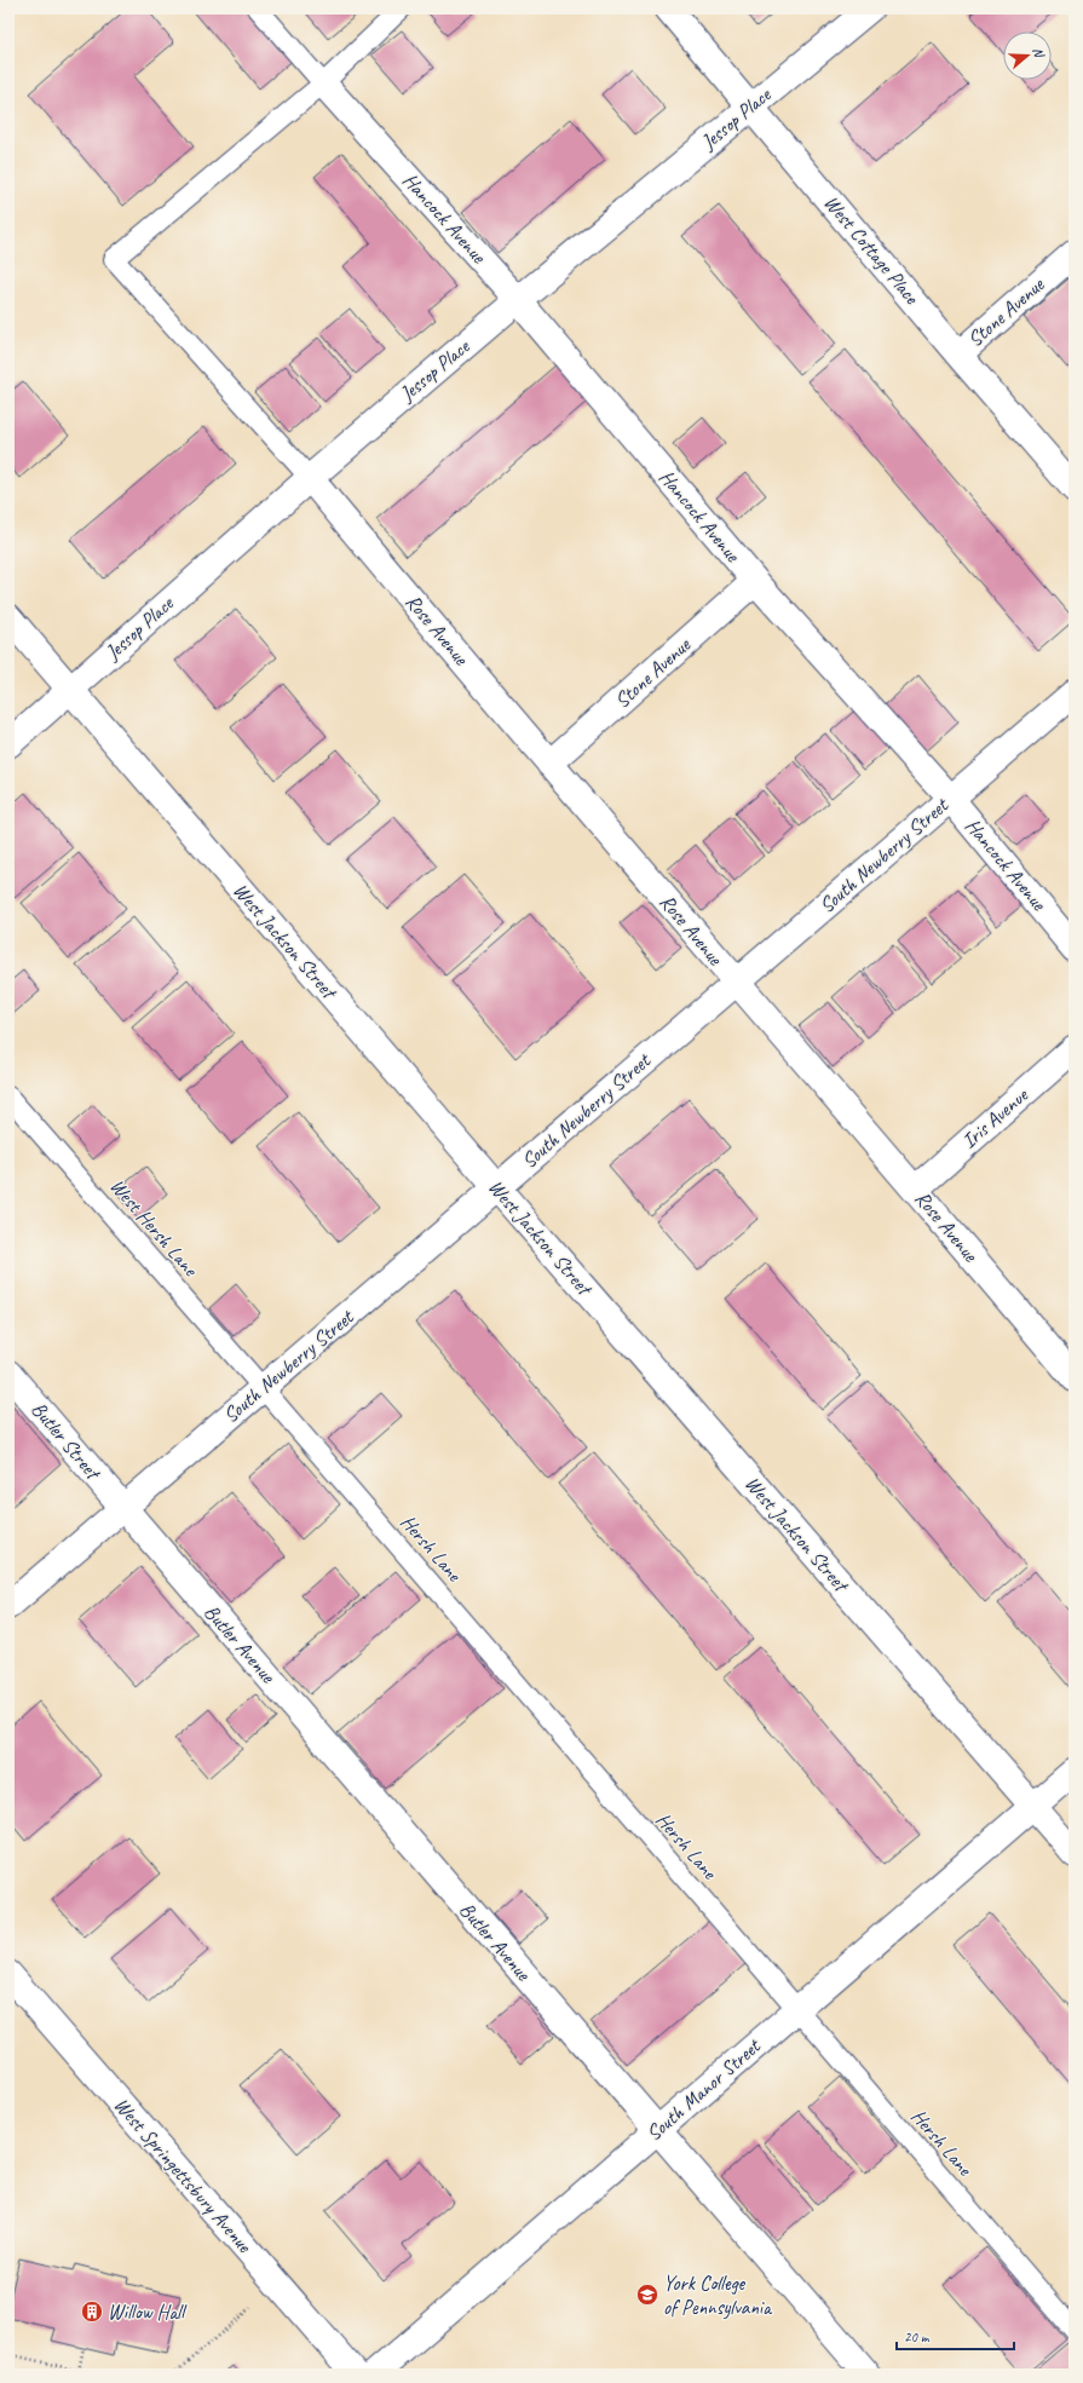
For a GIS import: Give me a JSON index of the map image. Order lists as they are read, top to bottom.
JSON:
{
  "streets": {
    "street": [
      "Jessop Place",
      "Hancock Avenue",
      "West Cottage Place",
      "Stone Avenue",
      "Rose Avenue",
      "South Newberry Street",
      "West Jackson Street",
      "Iris Avenue",
      "Butler Street",
      "Butler Avenue",
      "South Manor Street",
      "West Springettsbury Avenue"
    ],
    "lane": ["West Hersh Lane", "Hersh Lane"]
  },
  "crossings": [
    ["Jessop Place", "Hancock Avenue"],
    ["Jessop Place", "West Cottage Place"],
    ["Jessop Place", "Rose Avenue"],
    ["Jessop Place", "West Jackson Street"],
    ["Hancock Avenue", "Stone Avenue"],
    ["Hancock Avenue", "South Newberry Street"],
    ["West Cottage Place", "Stone Avenue"],
    ["Stone Avenue", "Rose Avenue"],
    ["Rose Avenue", "South Newberry Street"],
    ["Rose Avenue", "Iris Avenue"],
    ["South Newberry Street", "West Jackson Street"],
    ["South Newberry Street", "West Hersh Lane"],
    ["South Newberry Street", "Butler Street"],
    ["South Newberry Street", "Hersh Lane"],
    ["South Newberry Street", "Butler Avenue"],
    ["West Jackson Street", "South Manor Street"],
    ["West Hersh Lane", "Hersh Lane"],
    ["Butler Street", "Butler Avenue"],
    ["Hersh Lane", "South Manor Street"],
    ["Butler Avenue", "South Manor Street"]
  ],
  "places": {
    "school or university": ["York College of Pennsylvania"],
    "building": ["Willow Hall"]
  },
  "scale_bar": "20 m",
  "north": "right"
}
